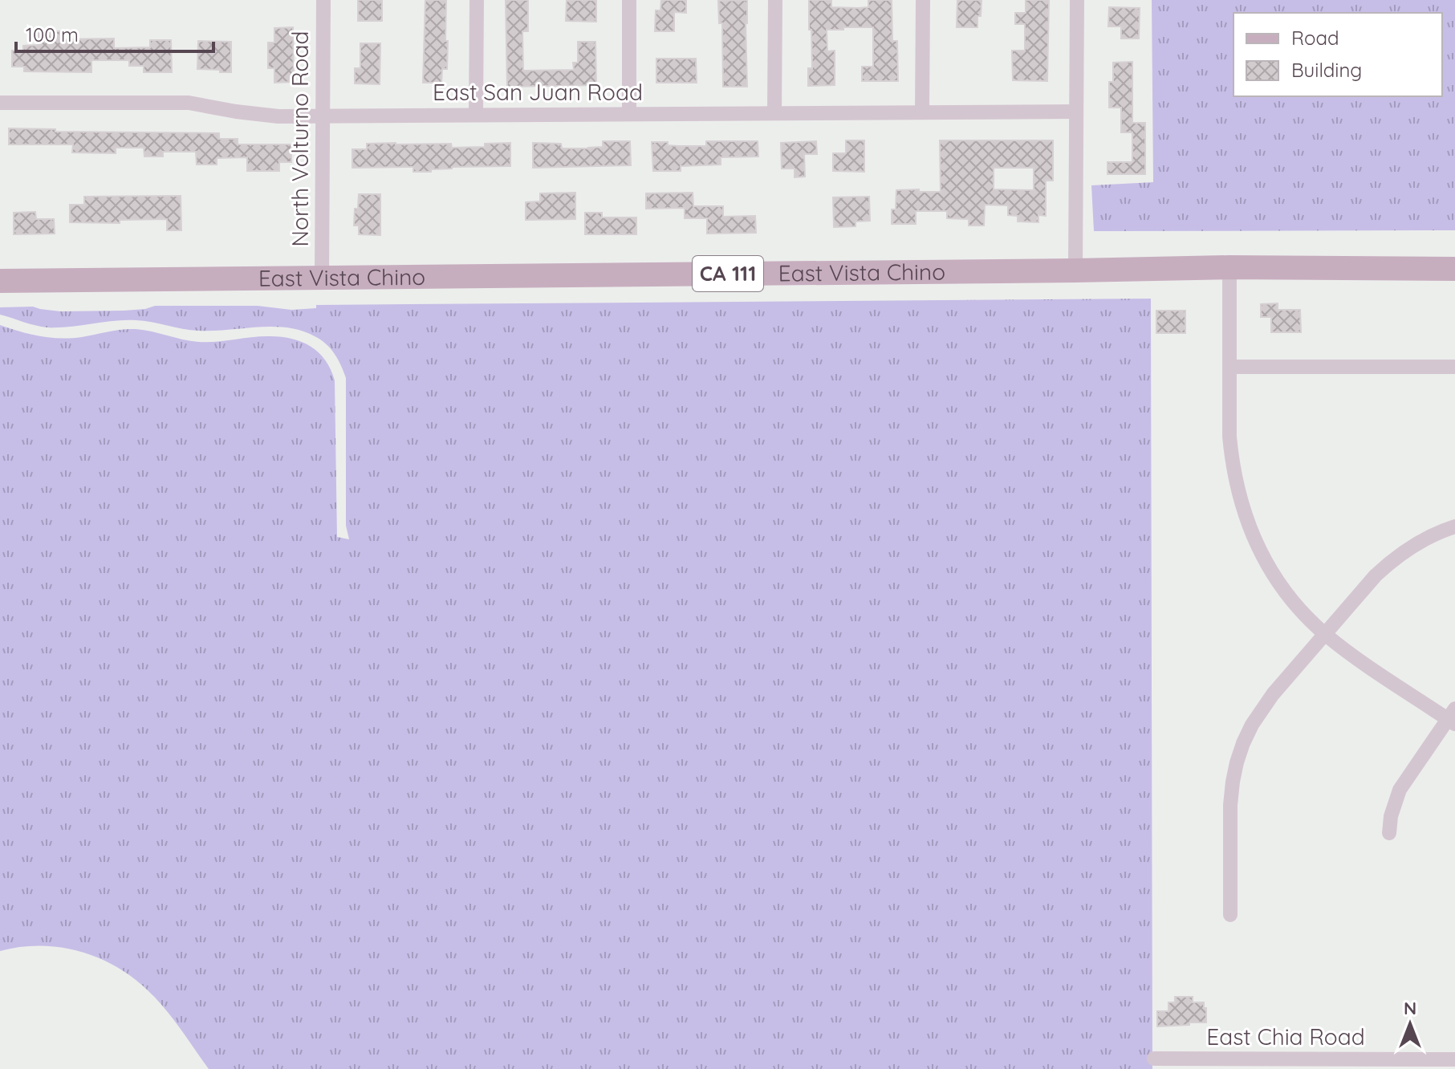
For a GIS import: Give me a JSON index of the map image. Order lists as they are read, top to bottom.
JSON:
{
  "streets": {
    "main road": ["East Vista Chino", "CA 111"],
    "street": ["East San Juan Road", "North Volturno Road", "East Chia Road"]
  },
  "crossings": [
    ["East San Juan Road", "North Volturno Road"],
    ["North Volturno Road", "East Vista Chino"]
  ],
  "legend": ["Road", "Building"],
  "scale_bar": "100 m",
  "north": "top"
}
